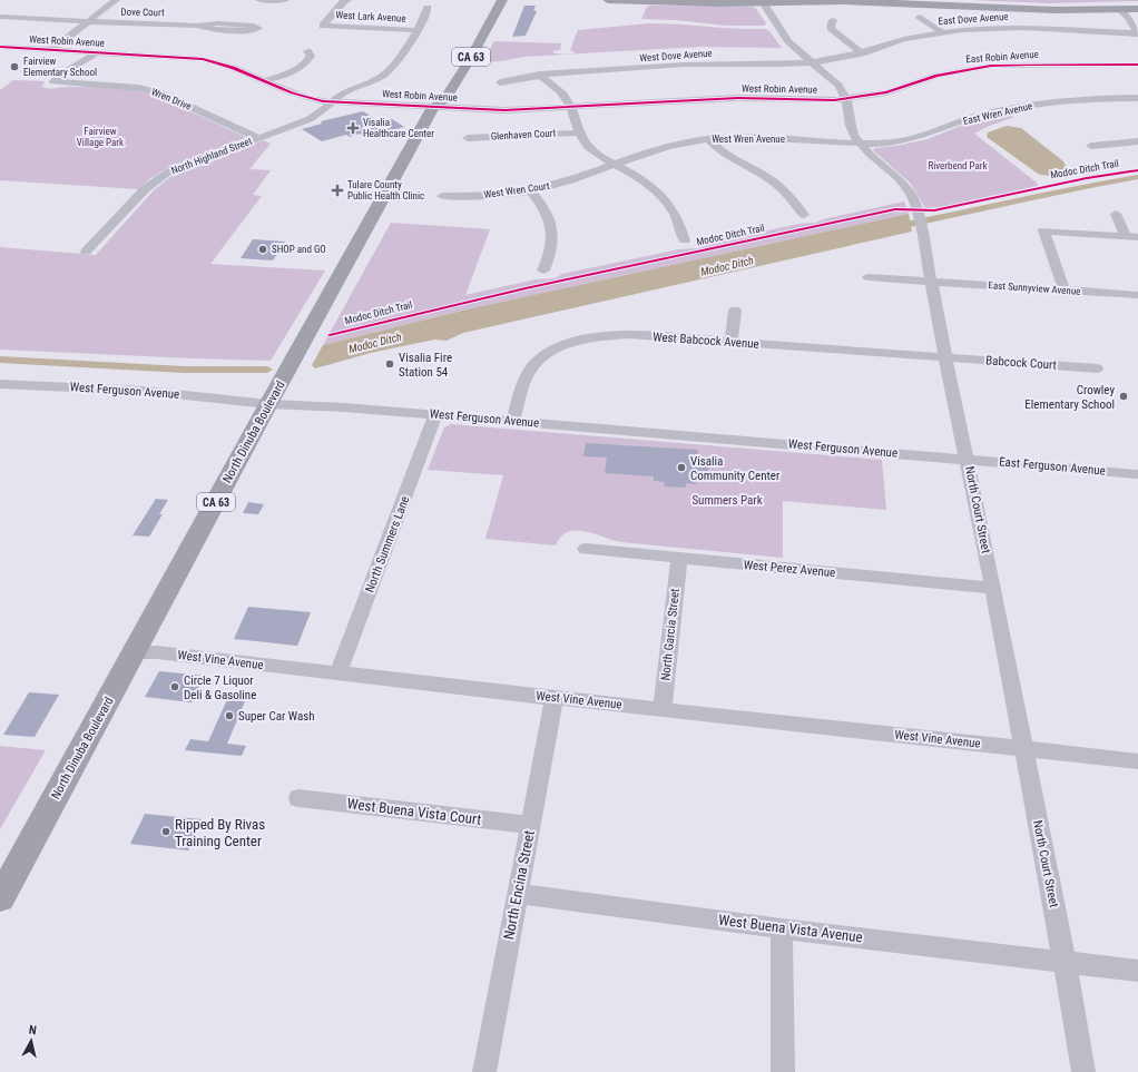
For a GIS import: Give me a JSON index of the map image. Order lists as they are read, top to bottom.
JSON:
{
  "streets": {
    "main road": ["CA 63", "North Dinuba Boulevard"],
    "street": [
      "Dove Court",
      "West Lark Avenue",
      "East Dove Avenue",
      "West Robin Avenue",
      "West Dove Avenue",
      "East Robin Avenue",
      "Wren Drive",
      "East Wren Avenue",
      "Glenhaven Court",
      "West Wren Avenue",
      "North Highland Street",
      "West Wren Court",
      "East Sunnyview Avenue",
      "West Babcock Avenue",
      "Babcock Court",
      "West Ferguson Avenue",
      "East Ferguson Avenue",
      "North Court Street",
      "North Summers Lane",
      "West Perez Avenue",
      "North Garcia Street",
      "West Vine Avenue",
      "West Buena Vista Court",
      "North Encina Street",
      "West Buena Vista Avenue"
    ],
    "cycle path": ["Modoc Ditch Trail"]
  },
  "crossings": [
    ["West Lark Avenue", "North Highland Street"],
    ["East Dove Avenue", "West Dove Avenue"],
    ["East Dove Avenue", "North Court Street"],
    ["West Robin Avenue", "East Robin Avenue"],
    ["West Robin Avenue", "Wren Drive"],
    ["West Robin Avenue", "North Highland Street"],
    ["West Robin Avenue", "North Dinuba Boulevard"],
    ["West Robin Avenue", "North Court Street"],
    ["West Dove Avenue", "North Court Street"],
    ["East Robin Avenue", "North Court Street"],
    ["Wren Drive", "North Highland Street"],
    ["East Wren Avenue", "West Wren Avenue"],
    ["East Wren Avenue", "North Court Street"],
    ["West Wren Avenue", "West Wren Court"],
    ["West Wren Avenue", "North Court Street"],
    ["East Sunnyview Avenue", "North Court Street"],
    ["West Babcock Avenue", "Babcock Court"],
    ["West Babcock Avenue", "West Ferguson Avenue"],
    ["West Babcock Avenue", "North Court Street"],
    ["Babcock Court", "North Court Street"],
    ["West Ferguson Avenue", "North Dinuba Boulevard"],
    ["West Ferguson Avenue", "East Ferguson Avenue"],
    ["West Ferguson Avenue", "North Court Street"],
    ["West Ferguson Avenue", "North Summers Lane"],
    ["North Dinuba Boulevard", "West Vine Avenue"],
    ["East Ferguson Avenue", "North Court Street"],
    ["North Court Street", "West Perez Avenue"],
    ["North Court Street", "West Vine Avenue"],
    ["North Court Street", "West Buena Vista Avenue"],
    ["North Summers Lane", "West Vine Avenue"],
    ["West Perez Avenue", "North Garcia Street"],
    ["North Garcia Street", "West Vine Avenue"],
    ["West Vine Avenue", "North Encina Street"],
    ["West Buena Vista Court", "North Encina Street"],
    ["North Encina Street", "West Buena Vista Avenue"]
  ],
  "water": ["Modoc Ditch"],
  "parks": ["Fairview Village Park", "Riverbend Park", "Summers Park"],
  "places": {
    "other": [
      "Fairview Elementary School",
      "SHOP and GO",
      "Visalia Fire Station 54",
      "Crowley Elementary School",
      "Visalia Community Center",
      "Circle 7 Liquor Deli & Gasoline",
      "Super Car Wash",
      "Ripped By Rivas Training Center"
    ],
    "health": ["Visalia Healthcare Center", "Tulare County Public Health Clinic"]
  },
  "north": "top"
}
